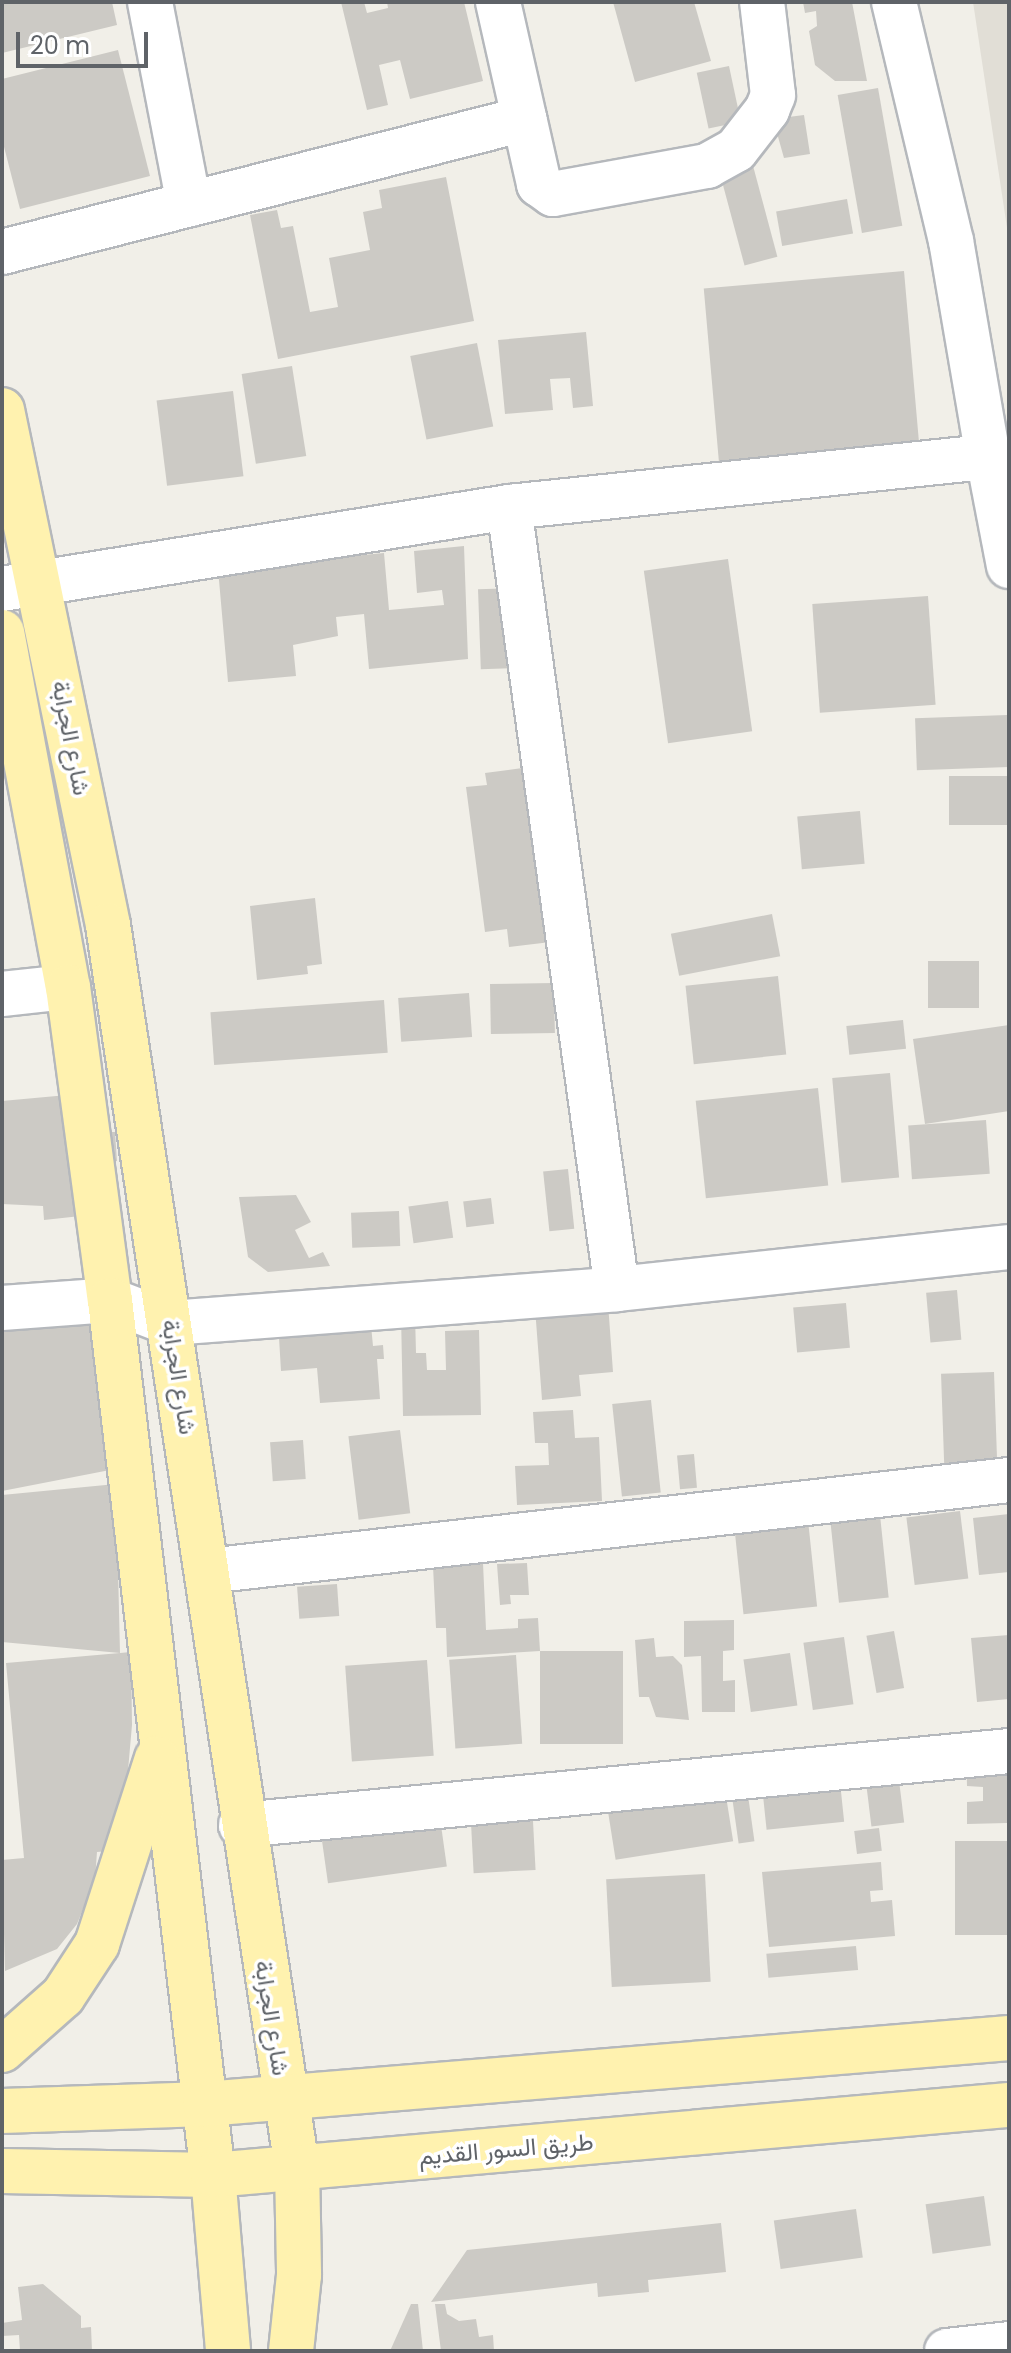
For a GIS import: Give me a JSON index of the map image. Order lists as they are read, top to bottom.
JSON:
{
  "streets": {
    "main road": ["شارع الجرابة", "طريق السور القديم"]
  },
  "crossings": [
    ["شارع الجرابة", "طريق السور القديم"]
  ],
  "scale_bar": "20 m"
}
